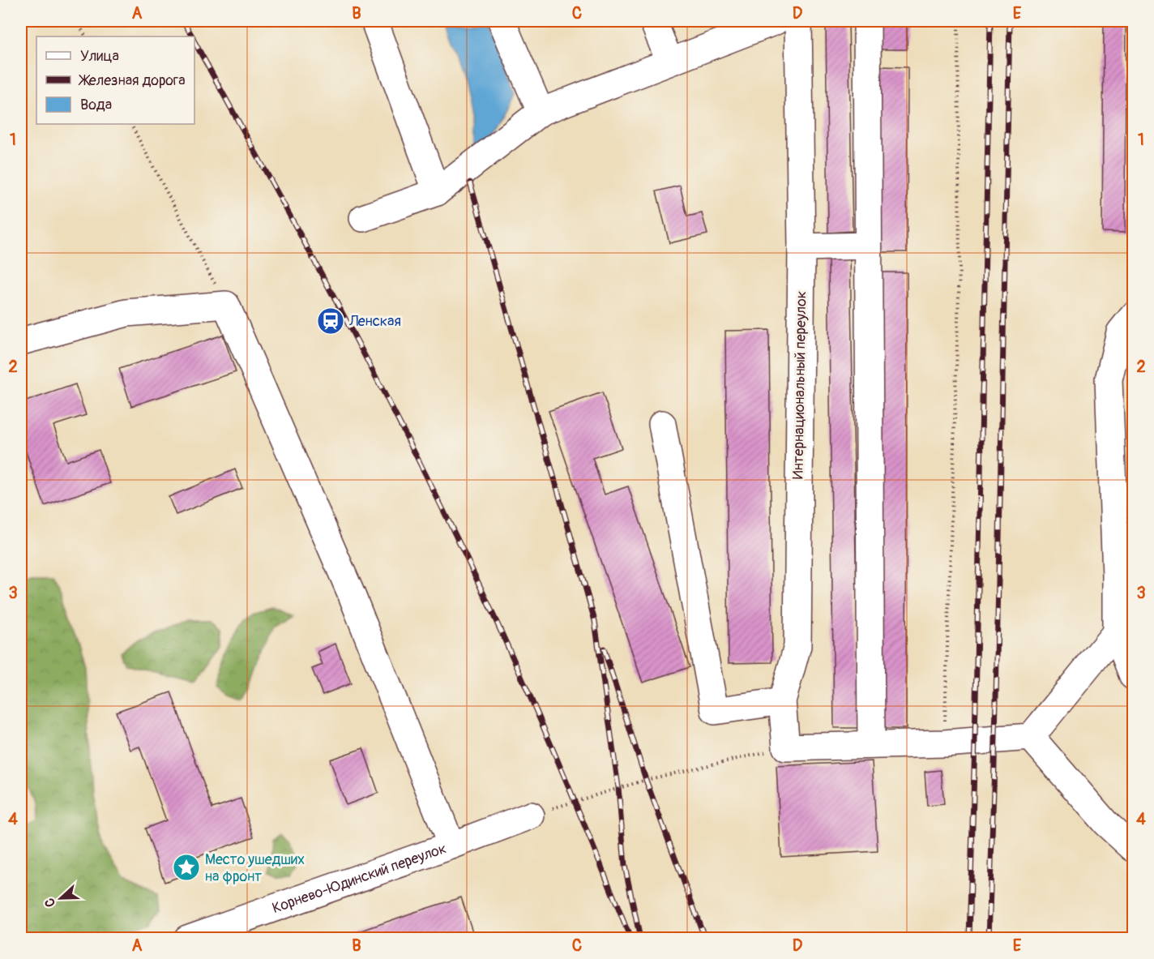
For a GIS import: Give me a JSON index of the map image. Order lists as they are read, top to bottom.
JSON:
{
  "streets": {
    "street": ["Интернациональный переулок", "Корнево-Юдинский переулок"]
  },
  "places": {
    "station": ["Ленская"],
    "place": ["Место ушедших на фронт"]
  },
  "legend": ["Улица", "Железная дорога", "Вода"],
  "north": "left",
  "grid": {
    "columns": [
      "A",
      "B",
      "C",
      "D",
      "E"
    ],
    "rows": [
      "1",
      "2",
      "3",
      "4"
    ]
  }
}
